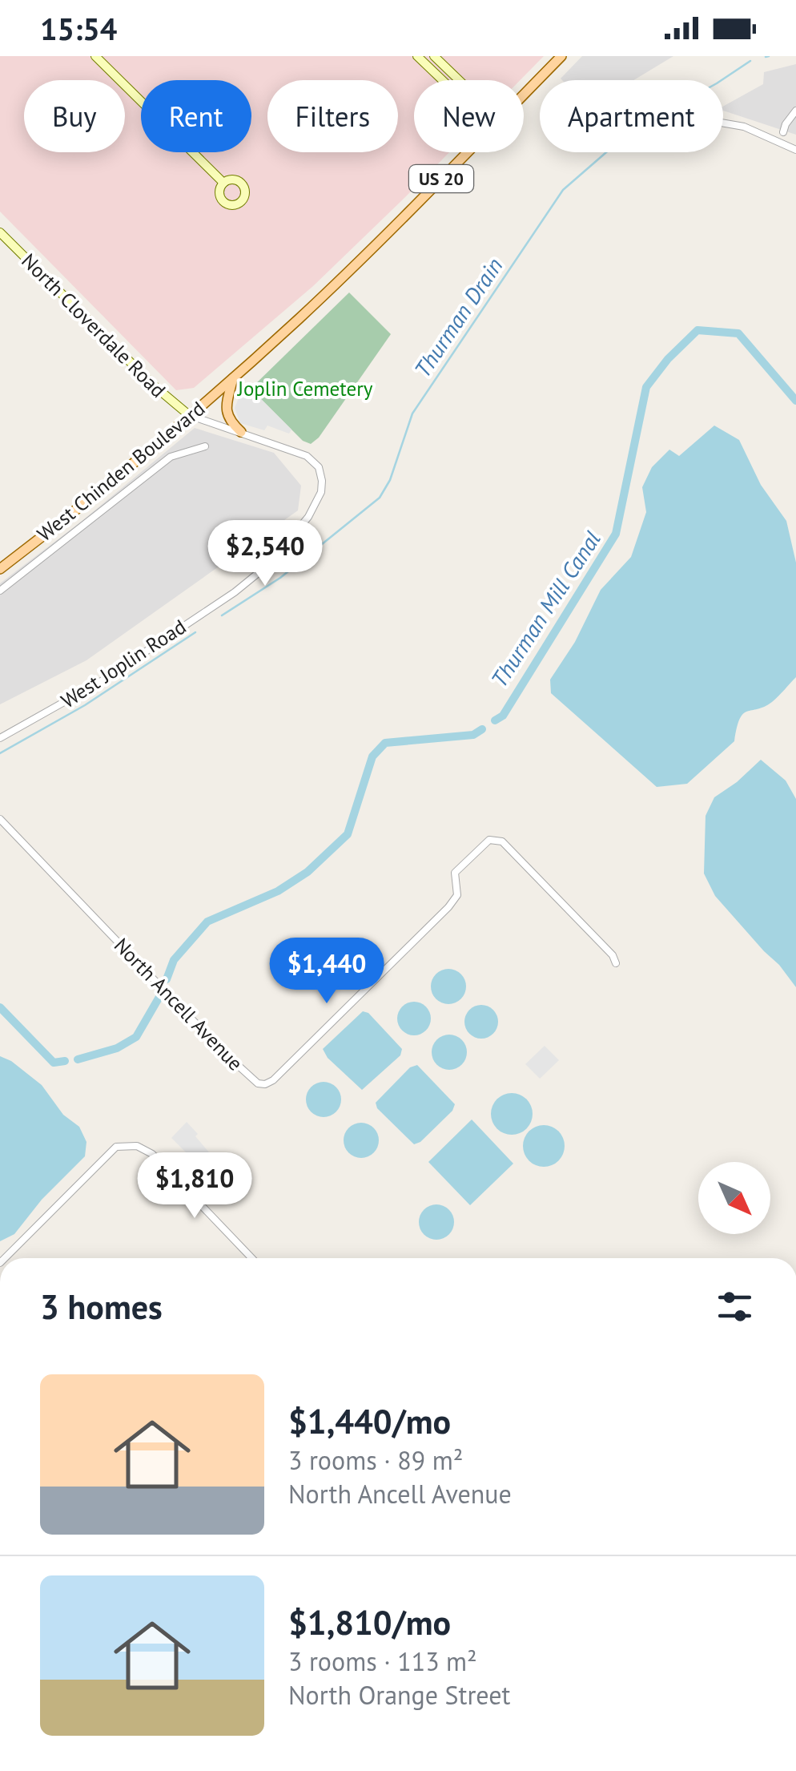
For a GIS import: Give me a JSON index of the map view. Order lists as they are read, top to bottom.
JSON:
{
  "streets": {
    "main road": ["US 20", "West Chinden Boulevard"],
    "street": ["North Cloverdale Road", "West Joplin Road", "North Ancell Avenue"]
  },
  "crossings": [
    ["North Cloverdale Road", "West Chinden Boulevard"],
    ["North Cloverdale Road", "West Joplin Road"],
    ["West Chinden Boulevard", "West Joplin Road"]
  ],
  "water": ["Thurman Drain", "Thurman Mill Canal"],
  "parks": ["Joplin Cemetery"],
  "north": "bottom right",
  "page": {
    "status": "15:54",
    "chip": [
      "Buy",
      "Rent",
      "Filters",
      "New",
      "Apartment"
    ],
    "price": ["$2,540", "$1,440", "$1,810"],
    "heading": "3 homes",
    "list": [
      {
        "name": "$1,440/mo",
        "note": "3 rooms · 89 m² · North Ancell Avenue"
      },
      {
        "name": "$1,810/mo",
        "note": "3 rooms · 113 m² · North Orange Street"
      }
    ]
  }
}
